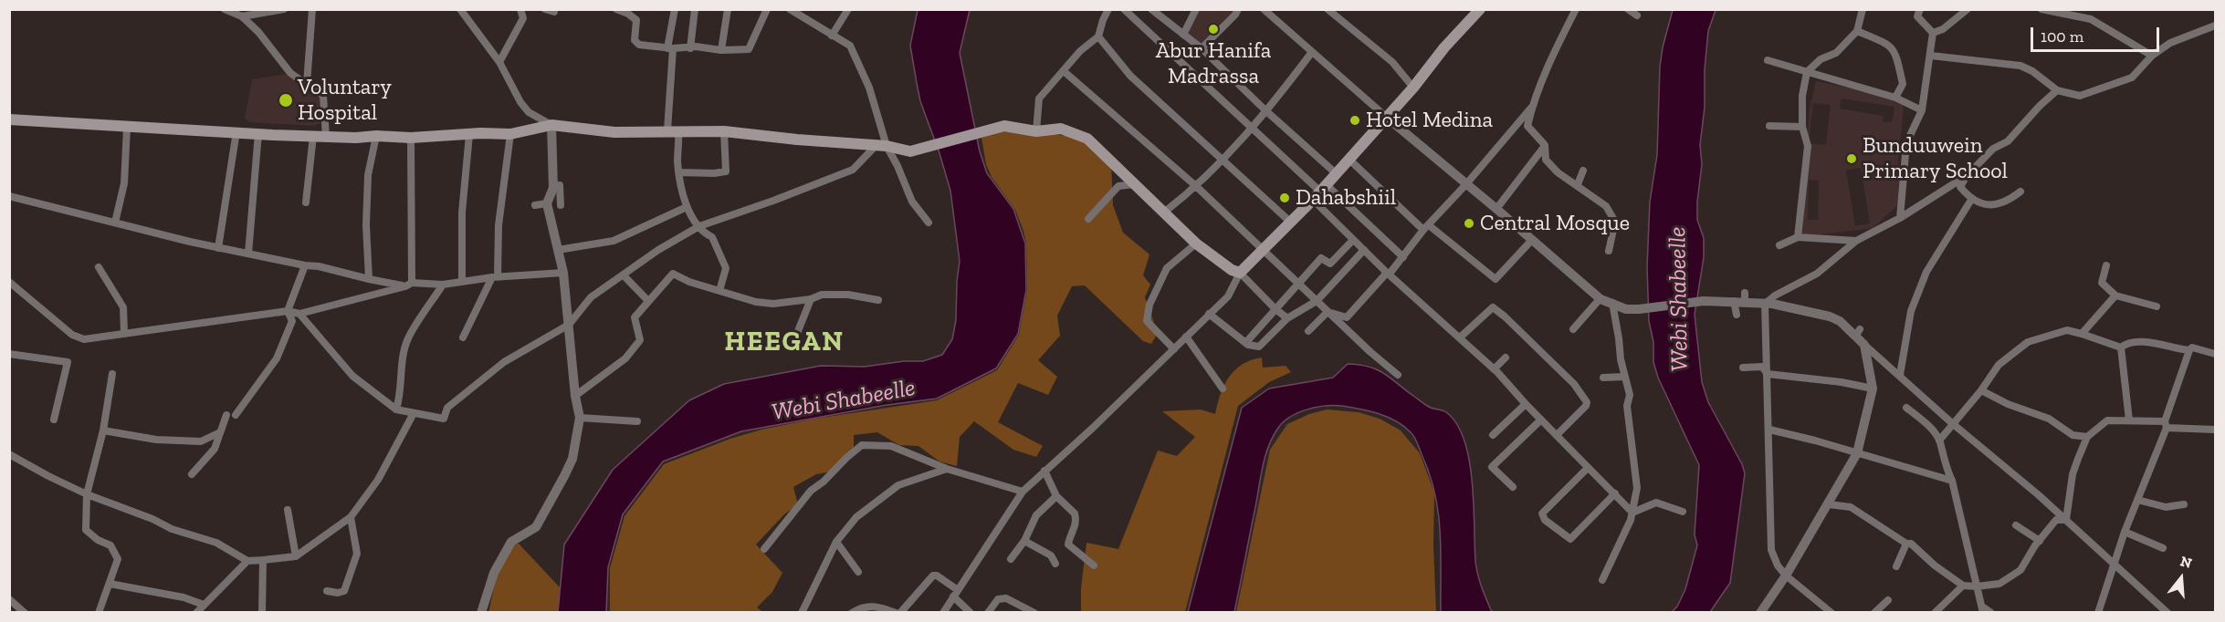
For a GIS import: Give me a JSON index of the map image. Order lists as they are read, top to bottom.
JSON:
{
  "districts": ["HEEGAN"],
  "water": ["Webi Shabeelle"],
  "places": [
    "Abur Hanifa Madrassa",
    "Voluntary Hospital",
    "Hotel Medina",
    "Bunduuwein Primary School",
    "Dahabshiil",
    "Central Mosque"
  ],
  "scale_bar": "100 m",
  "north": "top"
}
